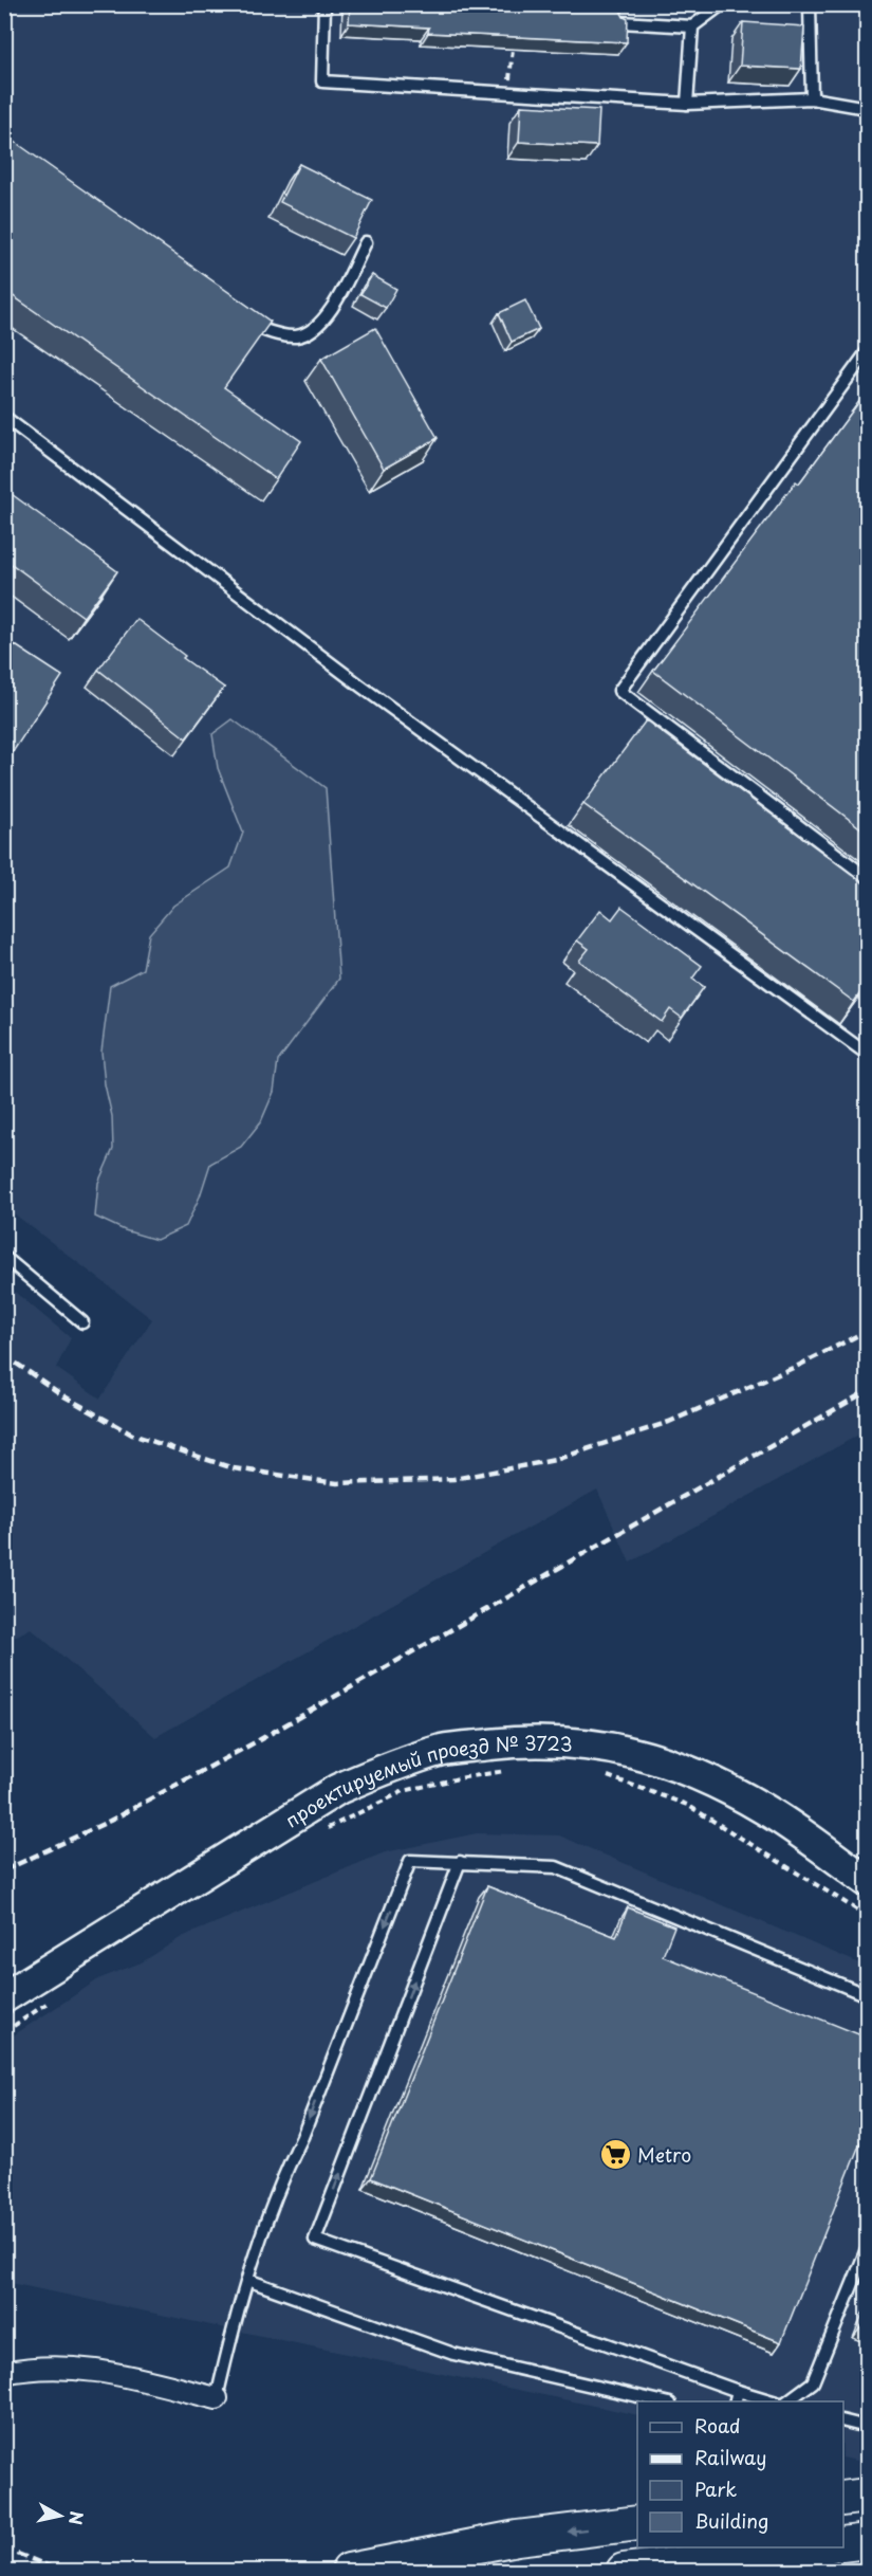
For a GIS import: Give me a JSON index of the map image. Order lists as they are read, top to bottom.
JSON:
{
  "streets": {
    "main road": ["проектируемый проезд № 3723"]
  },
  "places": {
    "supermarket": ["Metro"]
  },
  "legend": [
    "Road",
    "Railway",
    "Park",
    "Building"
  ],
  "north": "right"
}
